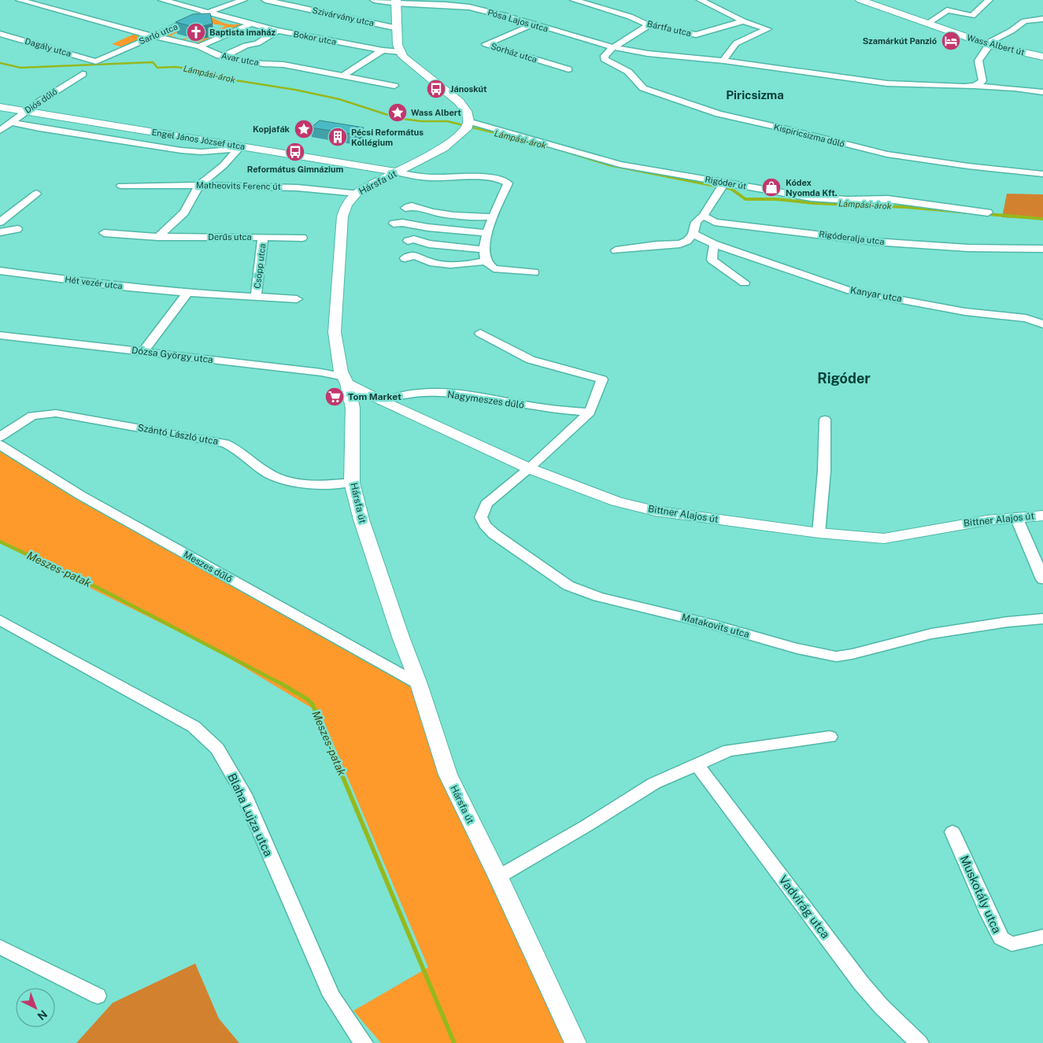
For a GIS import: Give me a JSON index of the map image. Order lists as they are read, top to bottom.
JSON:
{
  "streets": {
    "street": [
      "Szivárvány utca",
      "Pósa Lajos utca",
      "Bártfa utca",
      "Sarló utca",
      "Bokor utca",
      "Wass Albert út",
      "Dagály utca",
      "Sorház utca",
      "Avar utca",
      "Diós dűlő",
      "Kispiricsizma dűlő",
      "Engel János József utca",
      "Hársfa út",
      "Rigóder út",
      "Matheovits Ferenc út",
      "Derűs utca",
      "Rigóderalja utca",
      "Csöpp utca",
      "Hét vezér utca",
      "Kanyar utca",
      "Dózsa György utca",
      "Nagymeszes dűlő",
      "Szántó László utca",
      "Bittner Alajos út",
      "Meszes dűlő",
      "Matakovits utca",
      "Blaha Lujza utca",
      "Muskotály utca",
      "Vadvirág utca"
    ]
  },
  "crossings": [
    ["Pósa Lajos utca", "Sorház utca"],
    ["Pósa Lajos utca", "Kispiricsizma dűlő"],
    ["Sarló utca", "Bokor utca"],
    ["Sarló utca", "Dagály utca"],
    ["Sarló utca", "Avar utca"],
    ["Diós dűlő", "Engel János József utca"],
    ["Engel János József utca", "Hársfa út"],
    ["Hársfa út", "Rigóder út"],
    ["Hársfa út", "Matheovits Ferenc út"],
    ["Hársfa út", "Dózsa György utca"],
    ["Hársfa út", "Szántó László utca"],
    ["Hársfa út", "Bittner Alajos út"],
    ["Hársfa út", "Meszes dűlő"],
    ["Derűs utca", "Csöpp utca"],
    ["Csöpp utca", "Hét vezér utca"],
    ["Dózsa György utca", "Bittner Alajos út"],
    ["Nagymeszes dűlő", "Bittner Alajos út"],
    ["Bittner Alajos út", "Matakovits utca"]
  ],
  "districts": ["Piricsizma", "Rigóder"],
  "water": ["Lámpási-árok", "Meszes-patak"],
  "places": {
    "church": ["Baptista imaház"],
    "hotel": ["Szamárkút Panzió"],
    "bus stop": ["Jánoskút", "Református Gimnázium"],
    "place": ["Wass Albert", "Kopjafák"],
    "building": ["Pécsi Református Kollégium"],
    "shop": ["Kódex Nyomda Kft."],
    "supermarket": ["Tom Market"]
  },
  "north": "bottom right"
}
